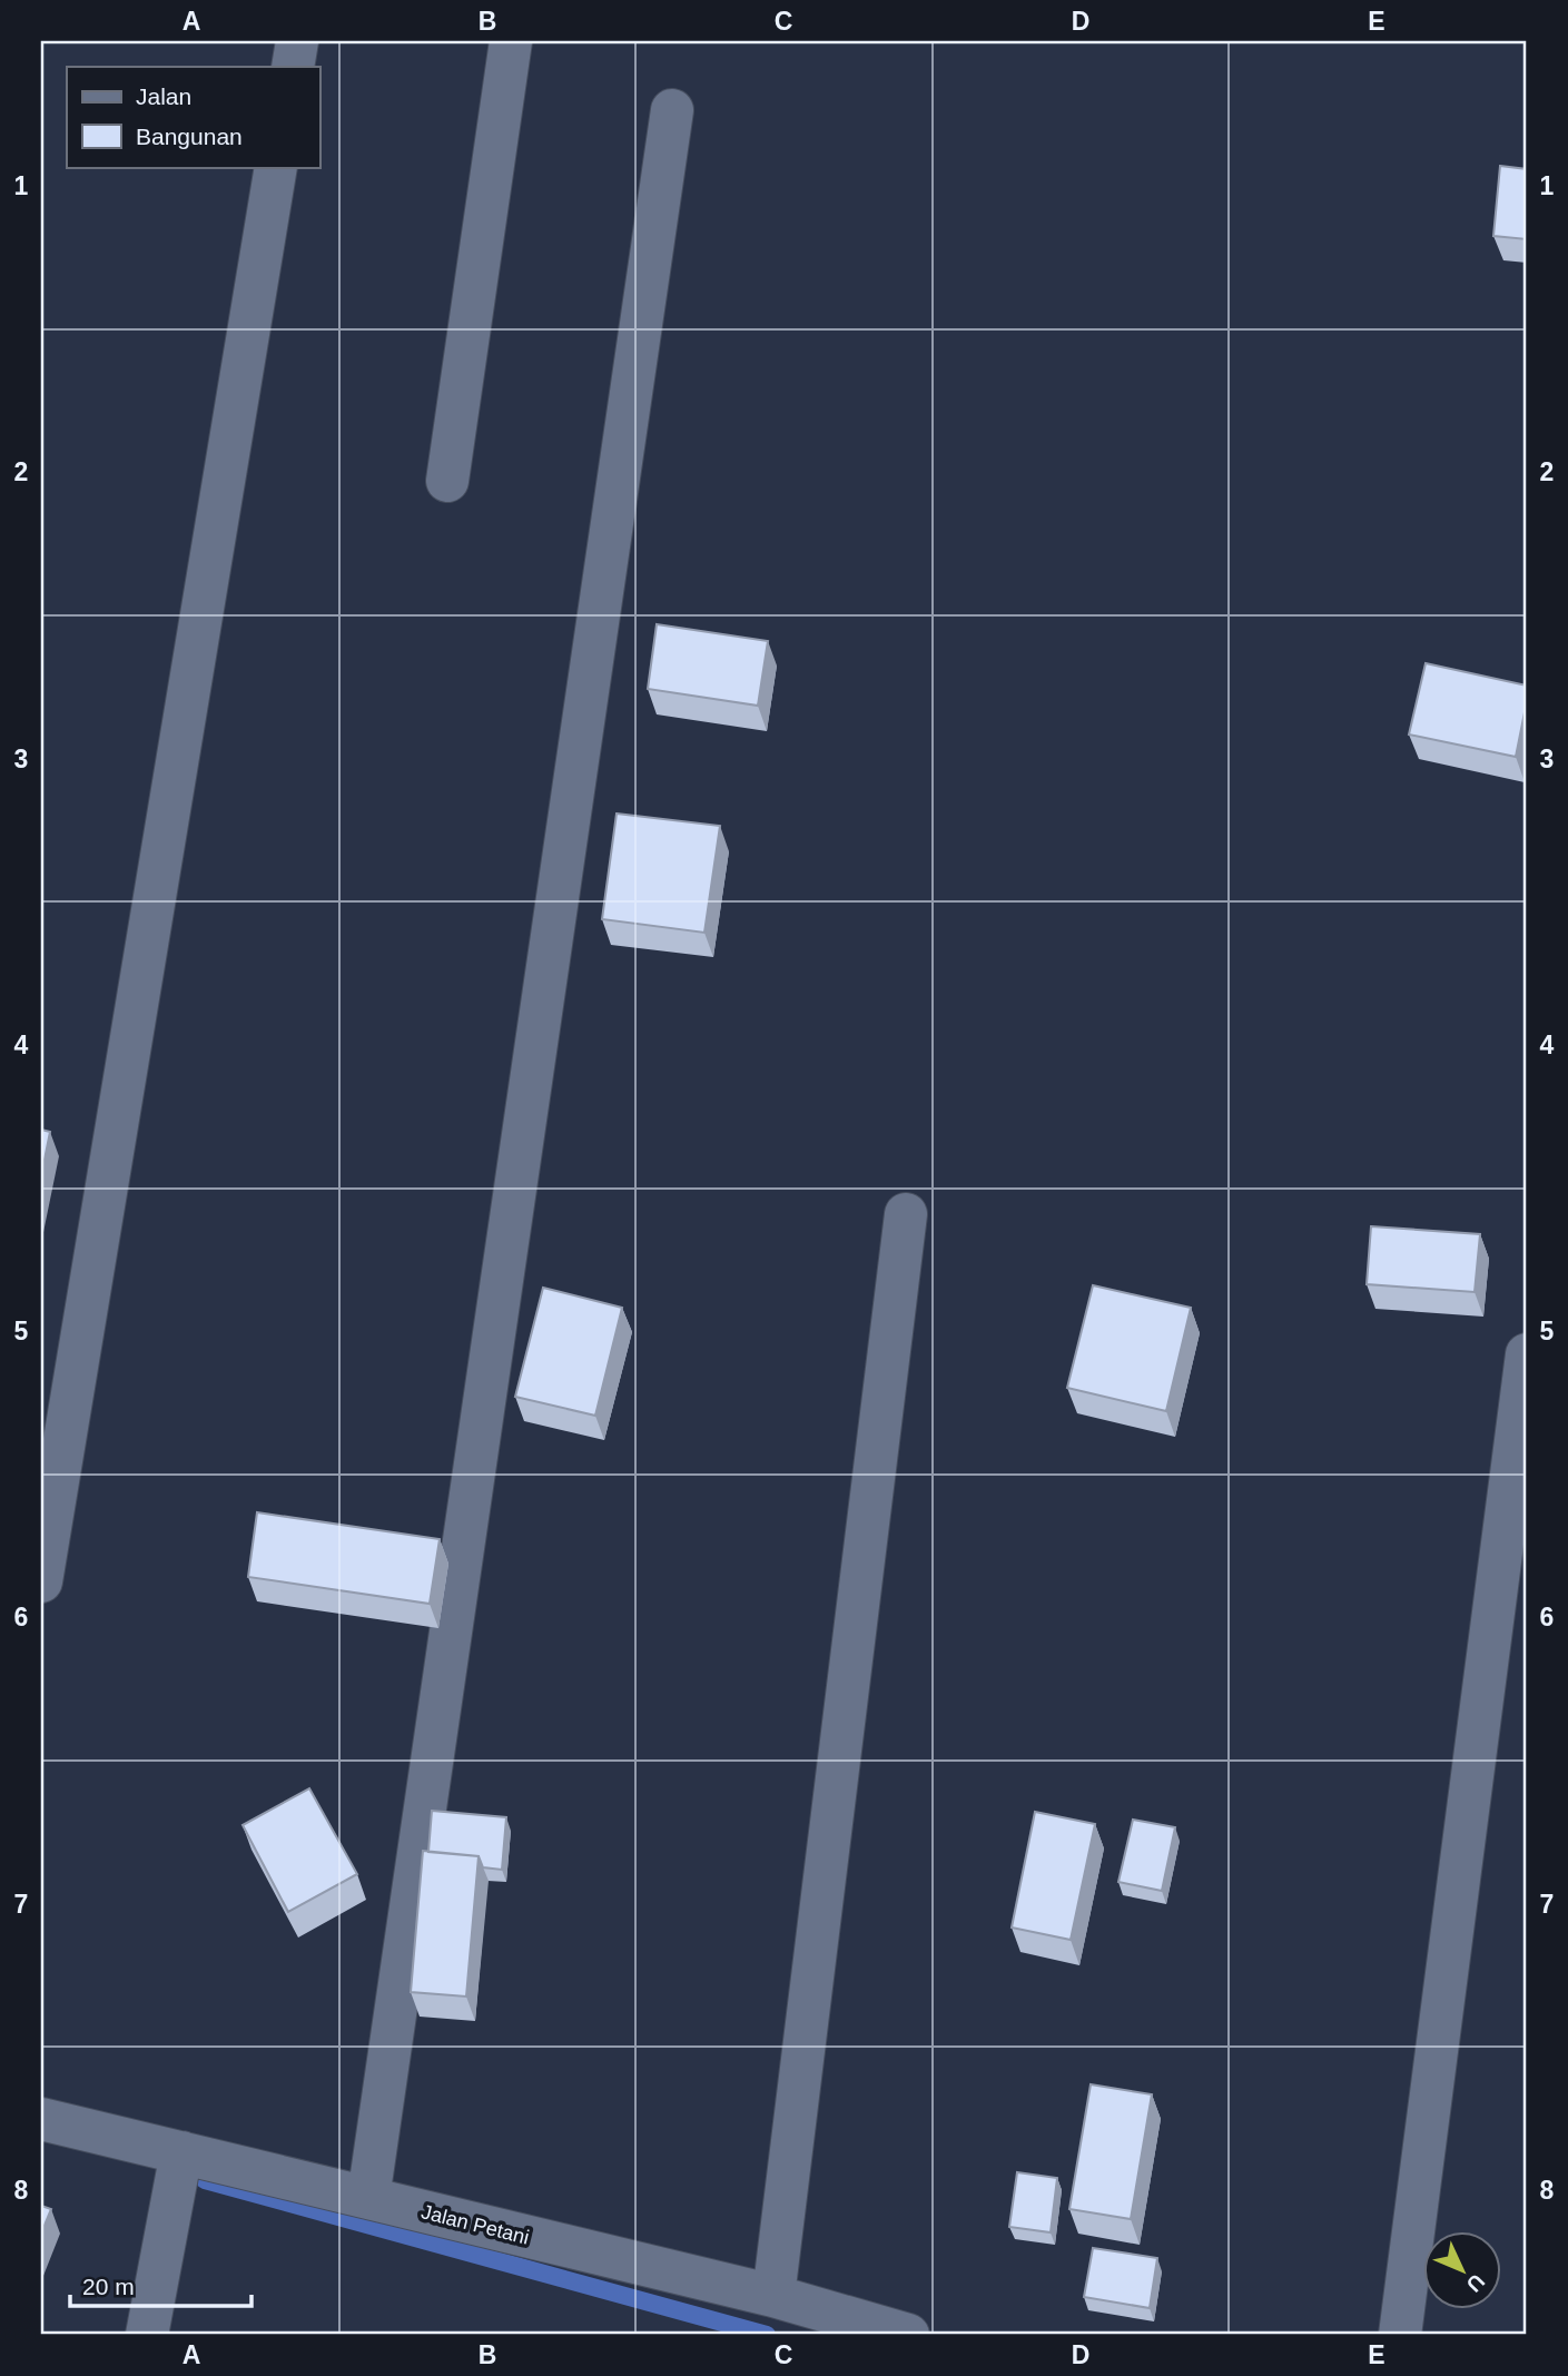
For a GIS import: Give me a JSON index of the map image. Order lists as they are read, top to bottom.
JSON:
{
  "streets": {
    "street": ["Jalan Petani"]
  },
  "legend": ["Jalan", "Bangunan"],
  "scale_bar": "20 m",
  "north": "bottom right",
  "grid": {
    "columns": [
      "A",
      "B",
      "C",
      "D",
      "E"
    ],
    "rows": [
      "1",
      "2",
      "3",
      "4",
      "5",
      "6",
      "7",
      "8"
    ]
  }
}
